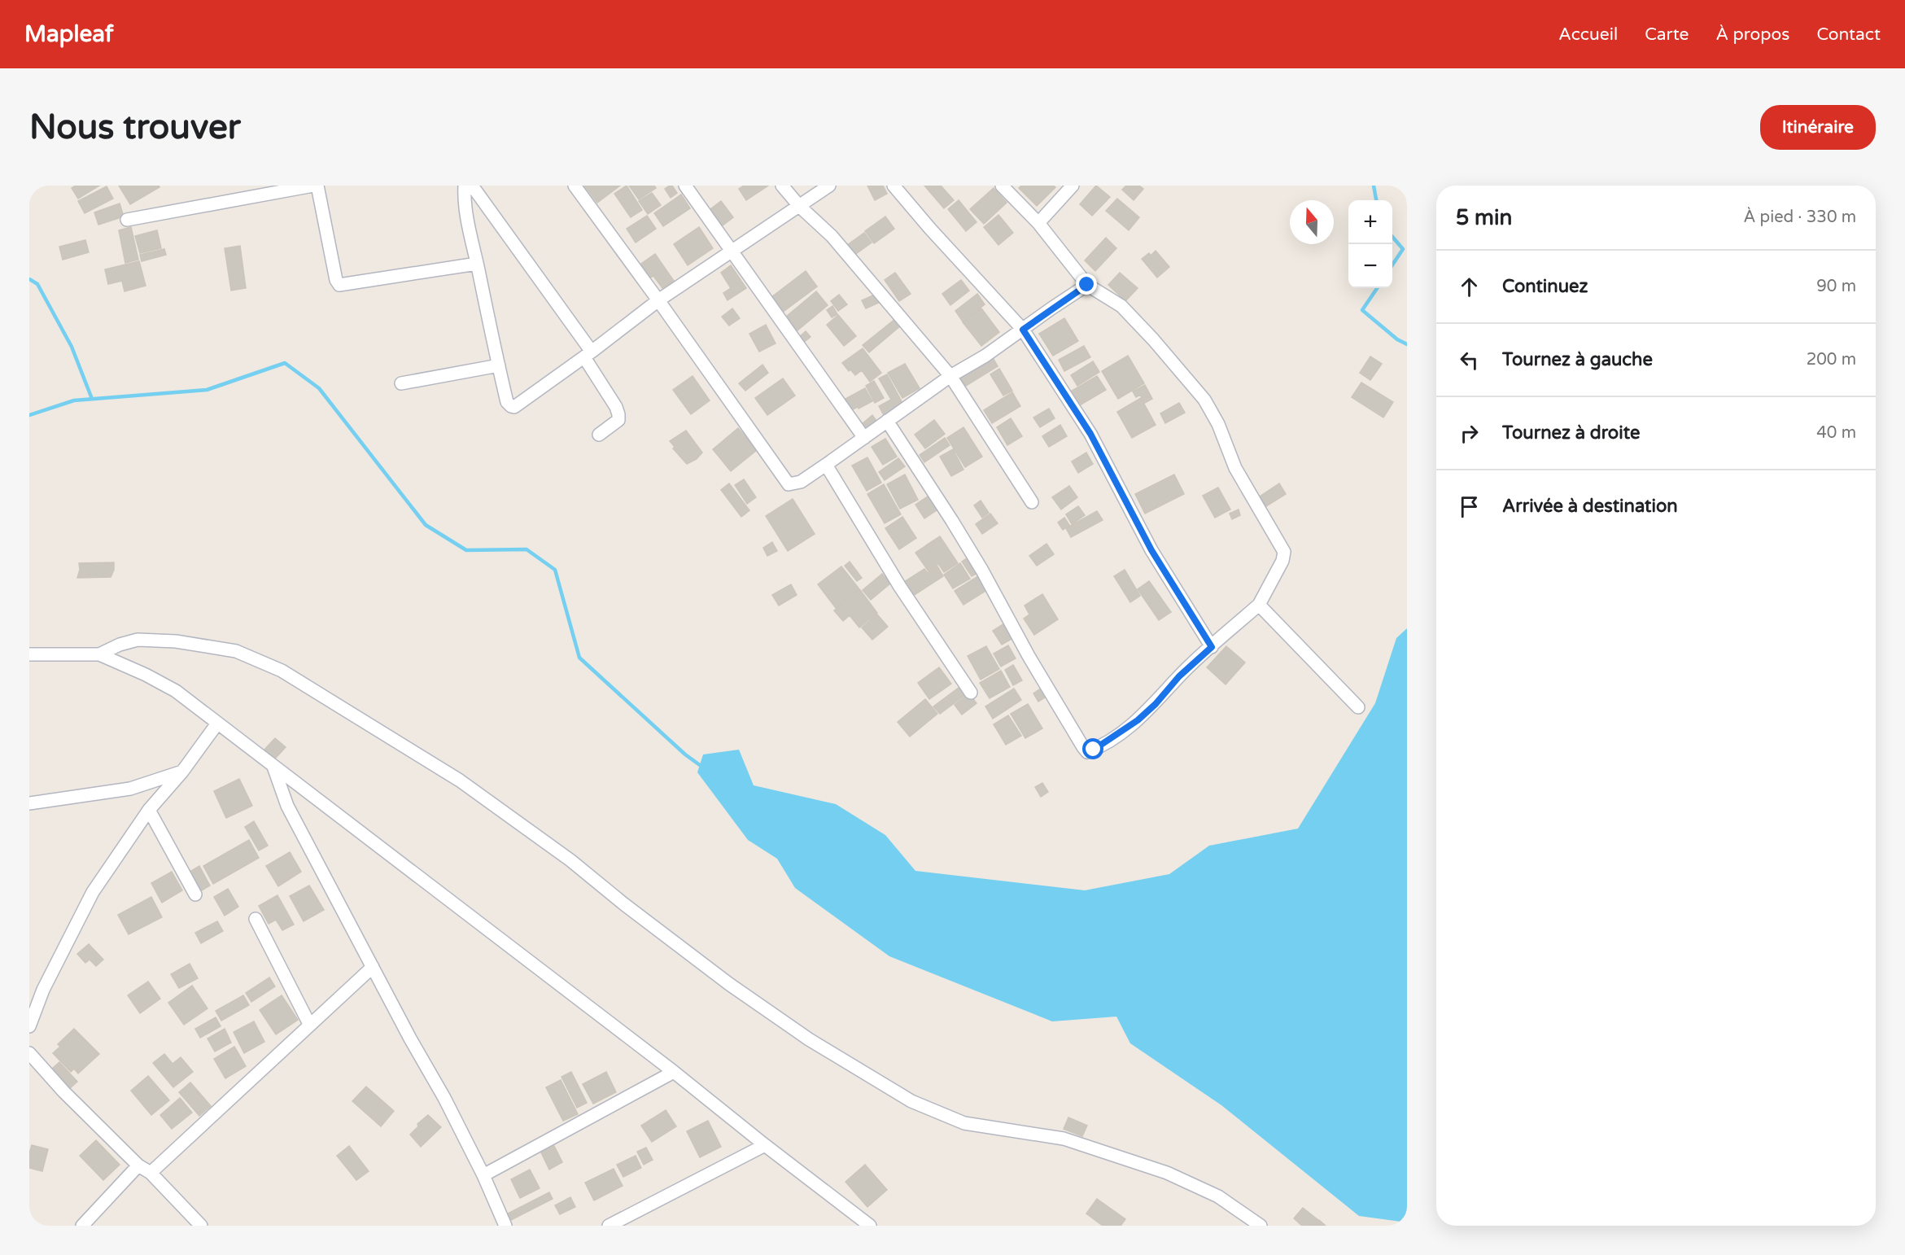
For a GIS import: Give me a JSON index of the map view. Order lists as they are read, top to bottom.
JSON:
{
  "north": "top",
  "page": {
    "header": "Mapleaf",
    "nav": [
      "Accueil",
      "Carte",
      "À propos",
      "Contact"
    ],
    "buttons": "Itinéraire",
    "title": "Nous trouver",
    "heading": ["5 min", "À pied · 330 m"],
    "map_buttons": ["+", "−"],
    "list": [
      ["Continuez", "90 m"],
      ["Tournez à gauche", "200 m"],
      ["Tournez à droite", "40 m"],
      "Arrivée à destination"
    ]
  }
}
